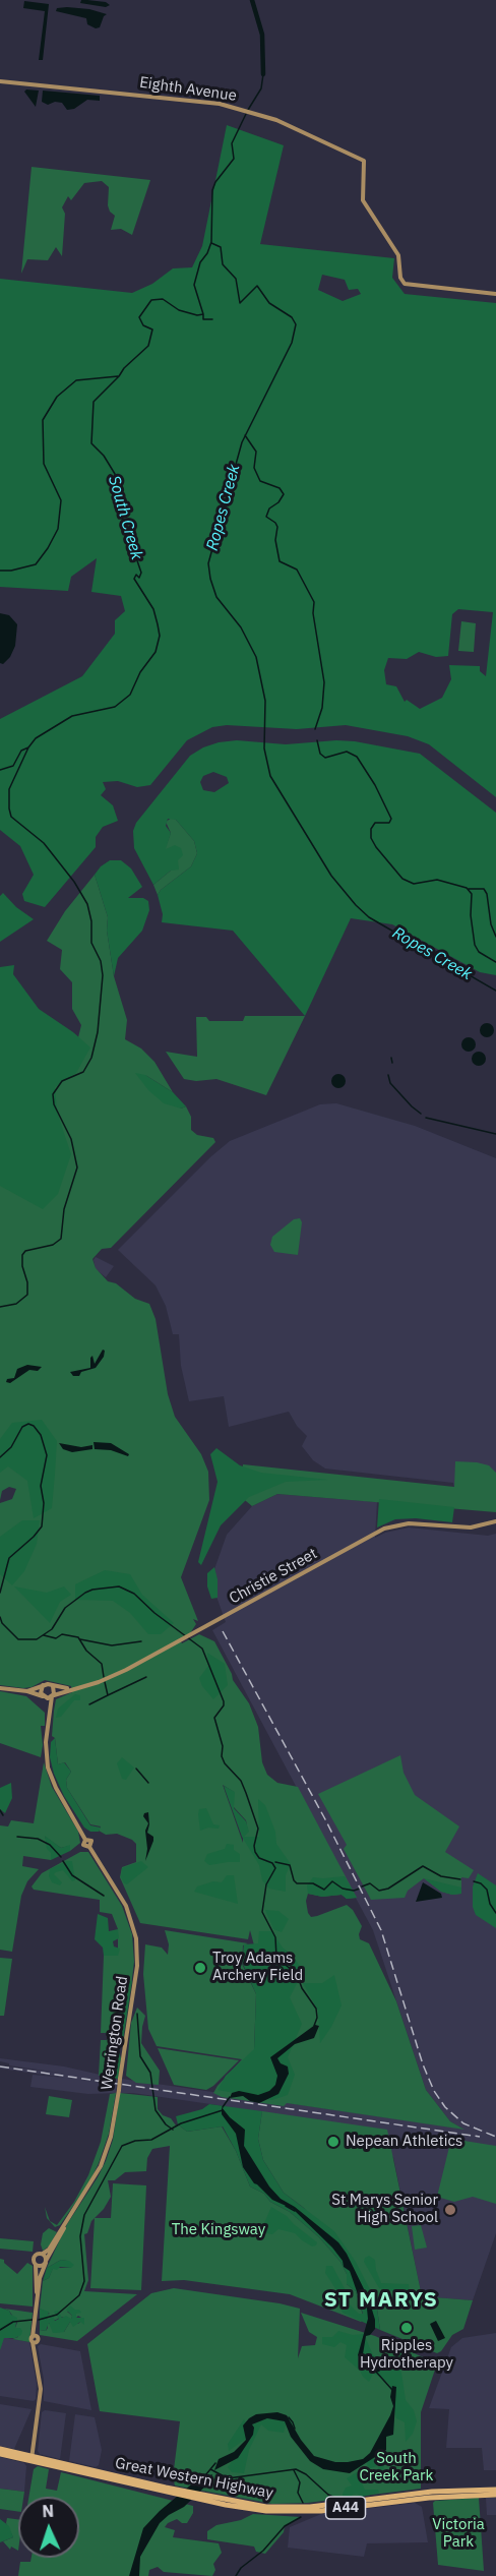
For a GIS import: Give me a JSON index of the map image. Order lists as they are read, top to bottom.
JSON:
{
  "streets": {
    "highway": ["Great Western Highway", "A44"],
    "main road": ["Eighth Avenue", "Christie Street", "Werrington Road"]
  },
  "crossings": [
    ["Werrington Road", "Great Western Highway"]
  ],
  "districts": ["ST MARYS"],
  "water": ["Ropes Creek", "South Creek"],
  "parks": ["The Kingsway", "South Creek Park", "Victoria Park"],
  "places": [
    "Troy Adams Archery Field",
    "Nepean Athletics",
    "St Marys Senior High School",
    "Ripples Hydrotherapy"
  ],
  "north": "top"
}
